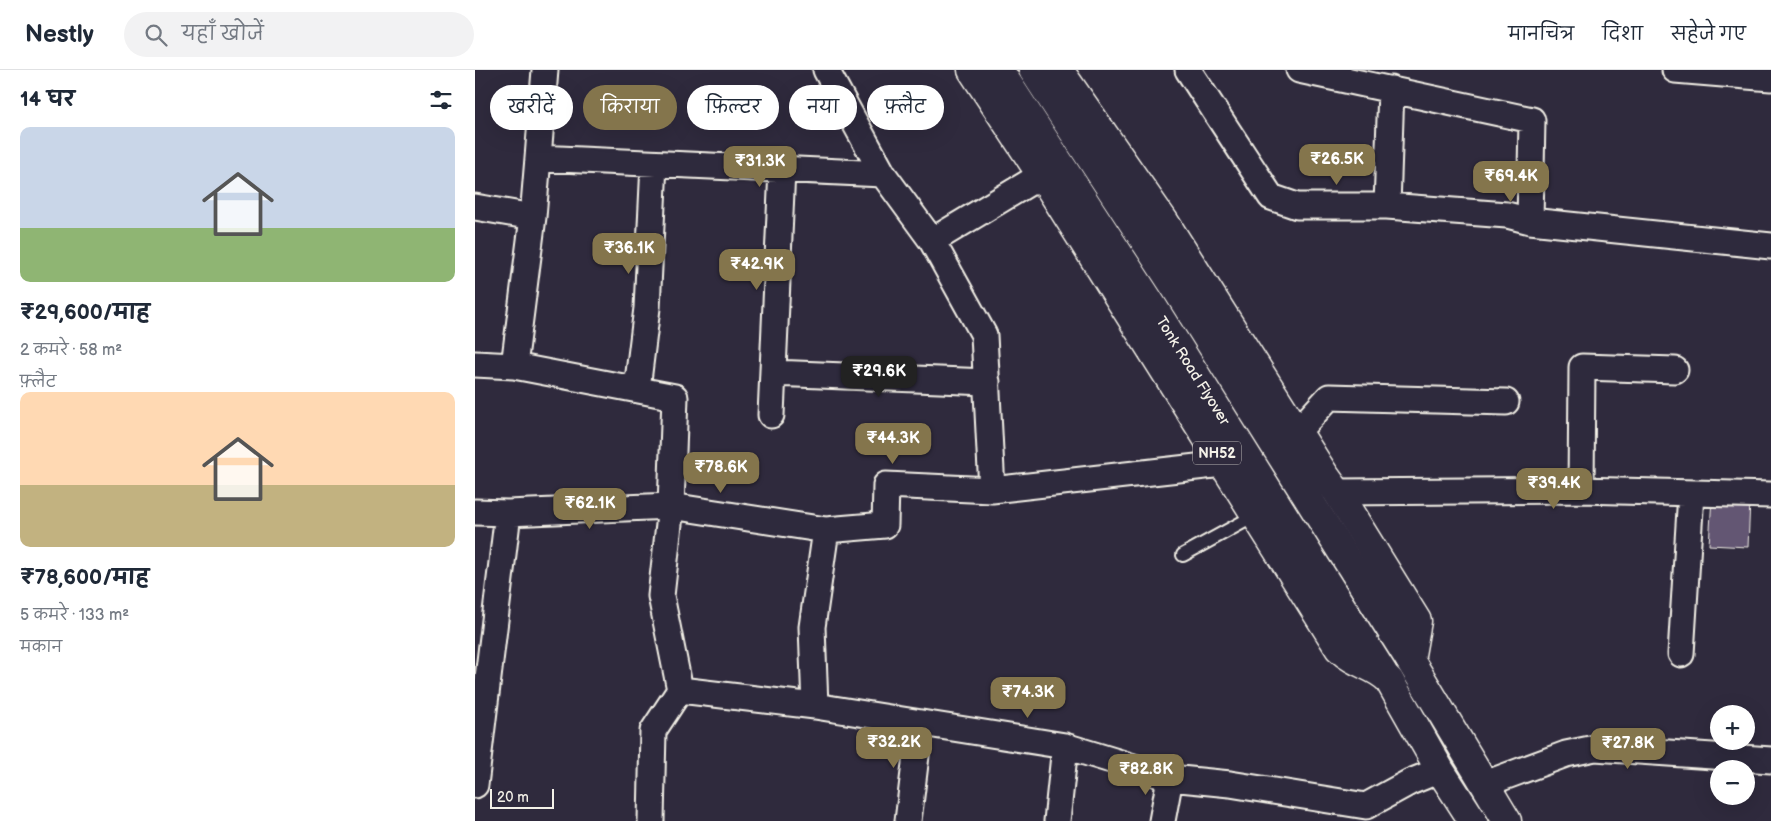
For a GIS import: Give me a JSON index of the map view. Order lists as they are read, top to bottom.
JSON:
{
  "streets": {
    "main road": ["Tonk Road Flyover", "NH52"]
  },
  "crossings": [
    ["Tonk Road Flyover", "NH52"]
  ],
  "scale_bar": "20 m",
  "page": {
    "header": "Nestly",
    "search": "यहाँ खोजें",
    "nav": ["मानचित्र", "दिशा", "सहेजे गए"],
    "heading": "14 घर",
    "chip": [
      "खरीदें",
      "किराया",
      "फ़िल्टर",
      "नया",
      "फ़्लैट"
    ],
    "list": [
      {
        "name": "₹29,600/माह",
        "note": "2 कमरे · 58 m² · फ़्लैट"
      },
      {
        "name": "₹78,600/माह",
        "note": "5 कमरे · 133 m² · मकान"
      }
    ],
    "price": [
      "₹26.5K",
      "₹31.3K",
      "₹69.4K",
      "₹36.1K",
      "₹42.9K",
      "₹29.6K",
      "₹44.3K",
      "₹78.6K",
      "₹39.4K",
      "₹62.1K",
      "₹74.3K",
      "₹32.2K",
      "₹27.8K",
      "₹82.8K"
    ],
    "map_buttons": ["+", "−"],
    "scale": "20 m"
  }
}
